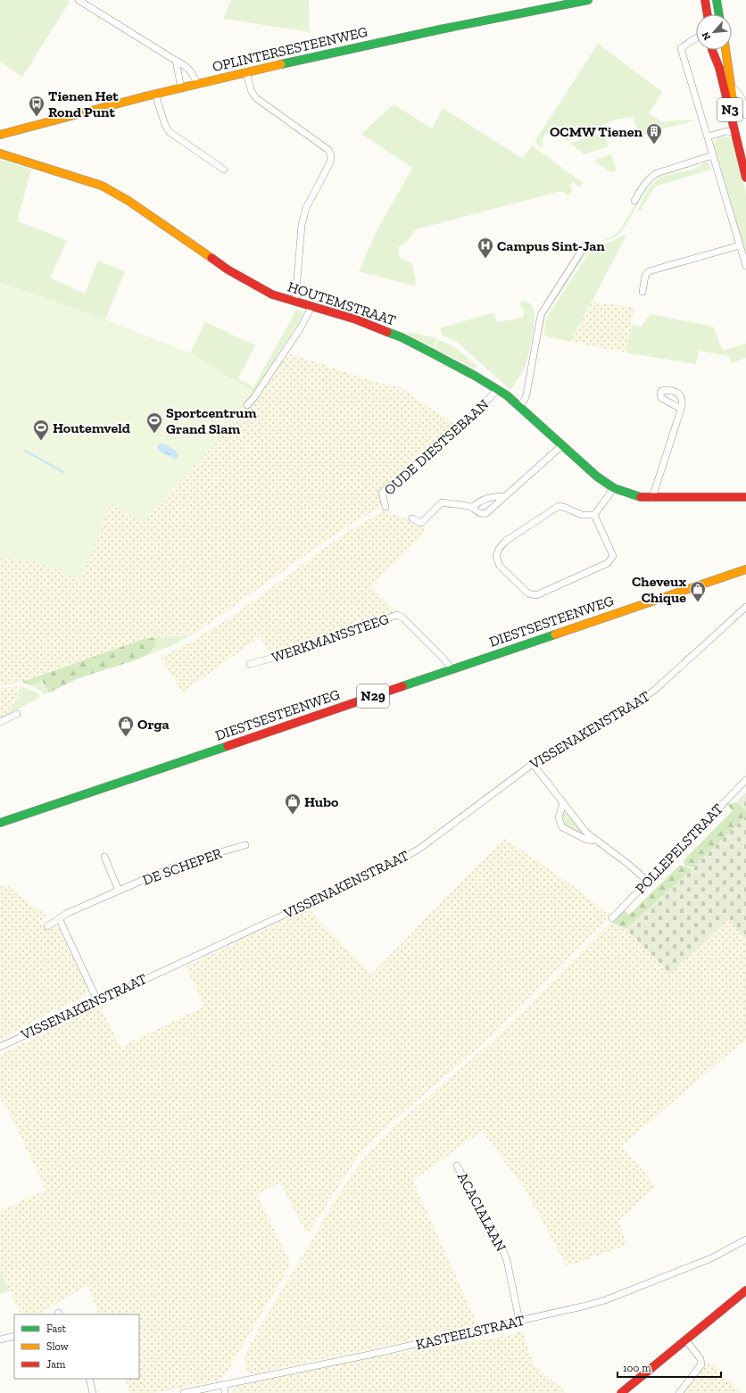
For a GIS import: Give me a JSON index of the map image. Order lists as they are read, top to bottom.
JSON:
{
  "streets": {
    "street": [
      "OPLINTERSESTEENWEG",
      "N3",
      "HOUTEMSTRAAT",
      "OUDE DIESTSEBAAN",
      "DIESTSESTEENWEG",
      "WERKMANSSTEEG",
      "N29",
      "VISSENAKENSTRAAT",
      "POLLEPELSTRAAT",
      "DE SCHEPER",
      "ACACIALAAN",
      "KASTEELSTRAAT"
    ]
  },
  "crossings": [
    ["HOUTEMSTRAAT", "OUDE DIESTSEBAAN"],
    ["DIESTSESTEENWEG", "WERKMANSSTEEG"],
    ["ACACIALAAN", "KASTEELSTRAAT"]
  ],
  "places": {
    "bus stop": ["Tienen Het Rond Punt"],
    "building": ["OCMW Tienen"],
    "hospital": ["Campus Sint-Jan"],
    "sports": ["Sportcentrum Grand Slam", "Houtemveld"],
    "shop": ["Cheveux Chique", "Orga", "Hubo"]
  },
  "legend": ["Fast", "Slow", "Jam"],
  "scale_bar": "100 m",
  "north": "bottom left"
}
